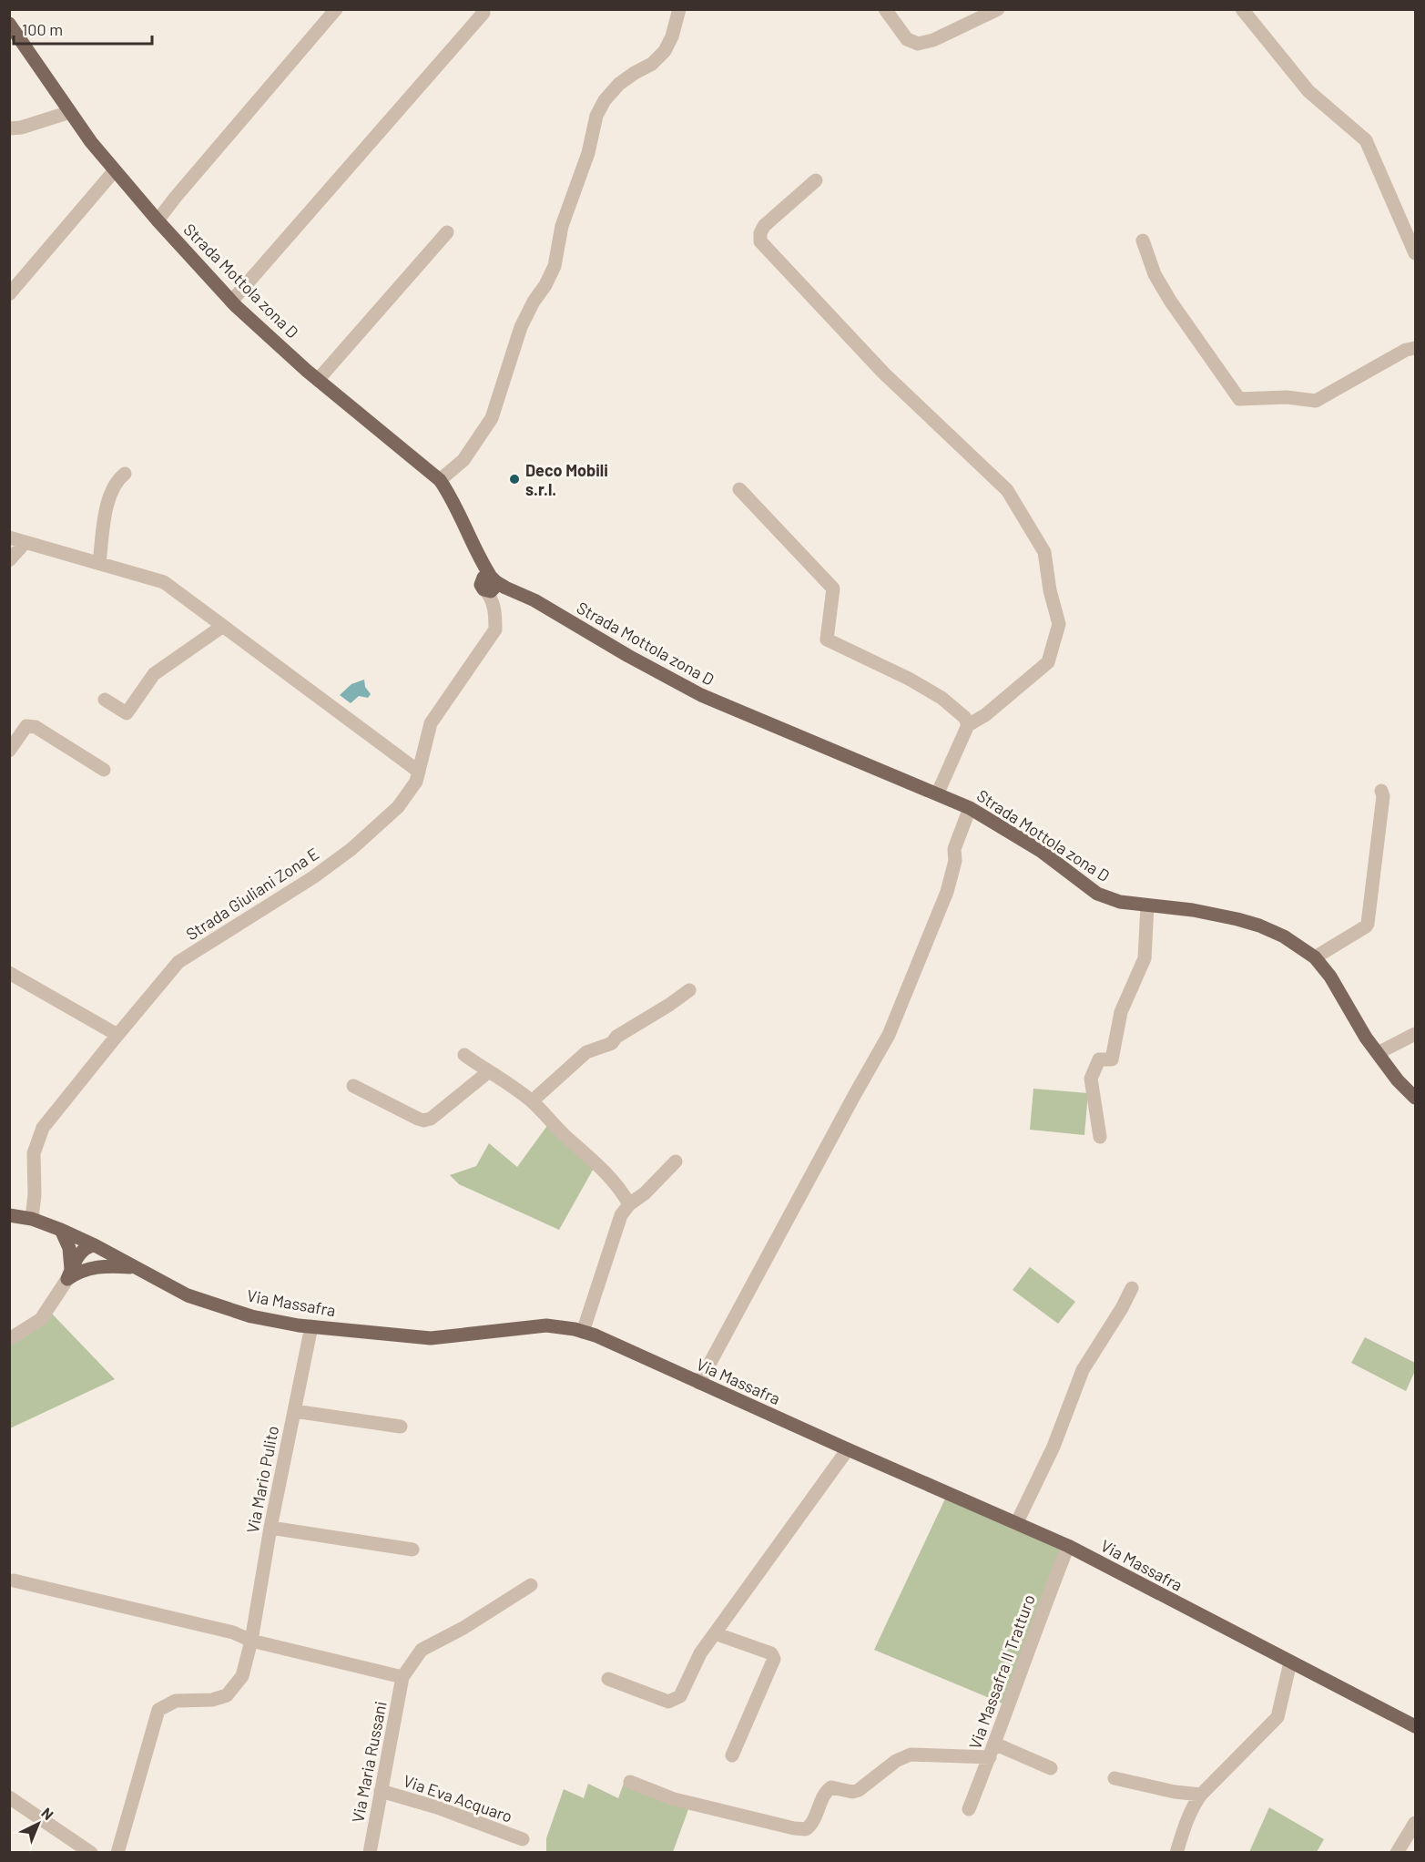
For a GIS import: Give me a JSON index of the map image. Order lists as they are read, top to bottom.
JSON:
{
  "streets": {
    "main road": ["Strada Mottola zona D", "Via Massafra"],
    "street": [
      "Strada Giuliani Zona E",
      "Via Mario Pulito",
      "Via Massafra II Tratturo",
      "Via Maria Russani",
      "Via Eva Acquaro"
    ]
  },
  "crossings": [
    ["Strada Mottola zona D", "Strada Giuliani Zona E"],
    ["Strada Giuliani Zona E", "Via Massafra"],
    ["Via Massafra", "Via Mario Pulito"],
    ["Via Massafra", "Via Massafra II Tratturo"],
    ["Via Maria Russani", "Via Eva Acquaro"]
  ],
  "places": ["Deco Mobili s.r.l."],
  "scale_bar": "100 m",
  "north": "top right"
}
